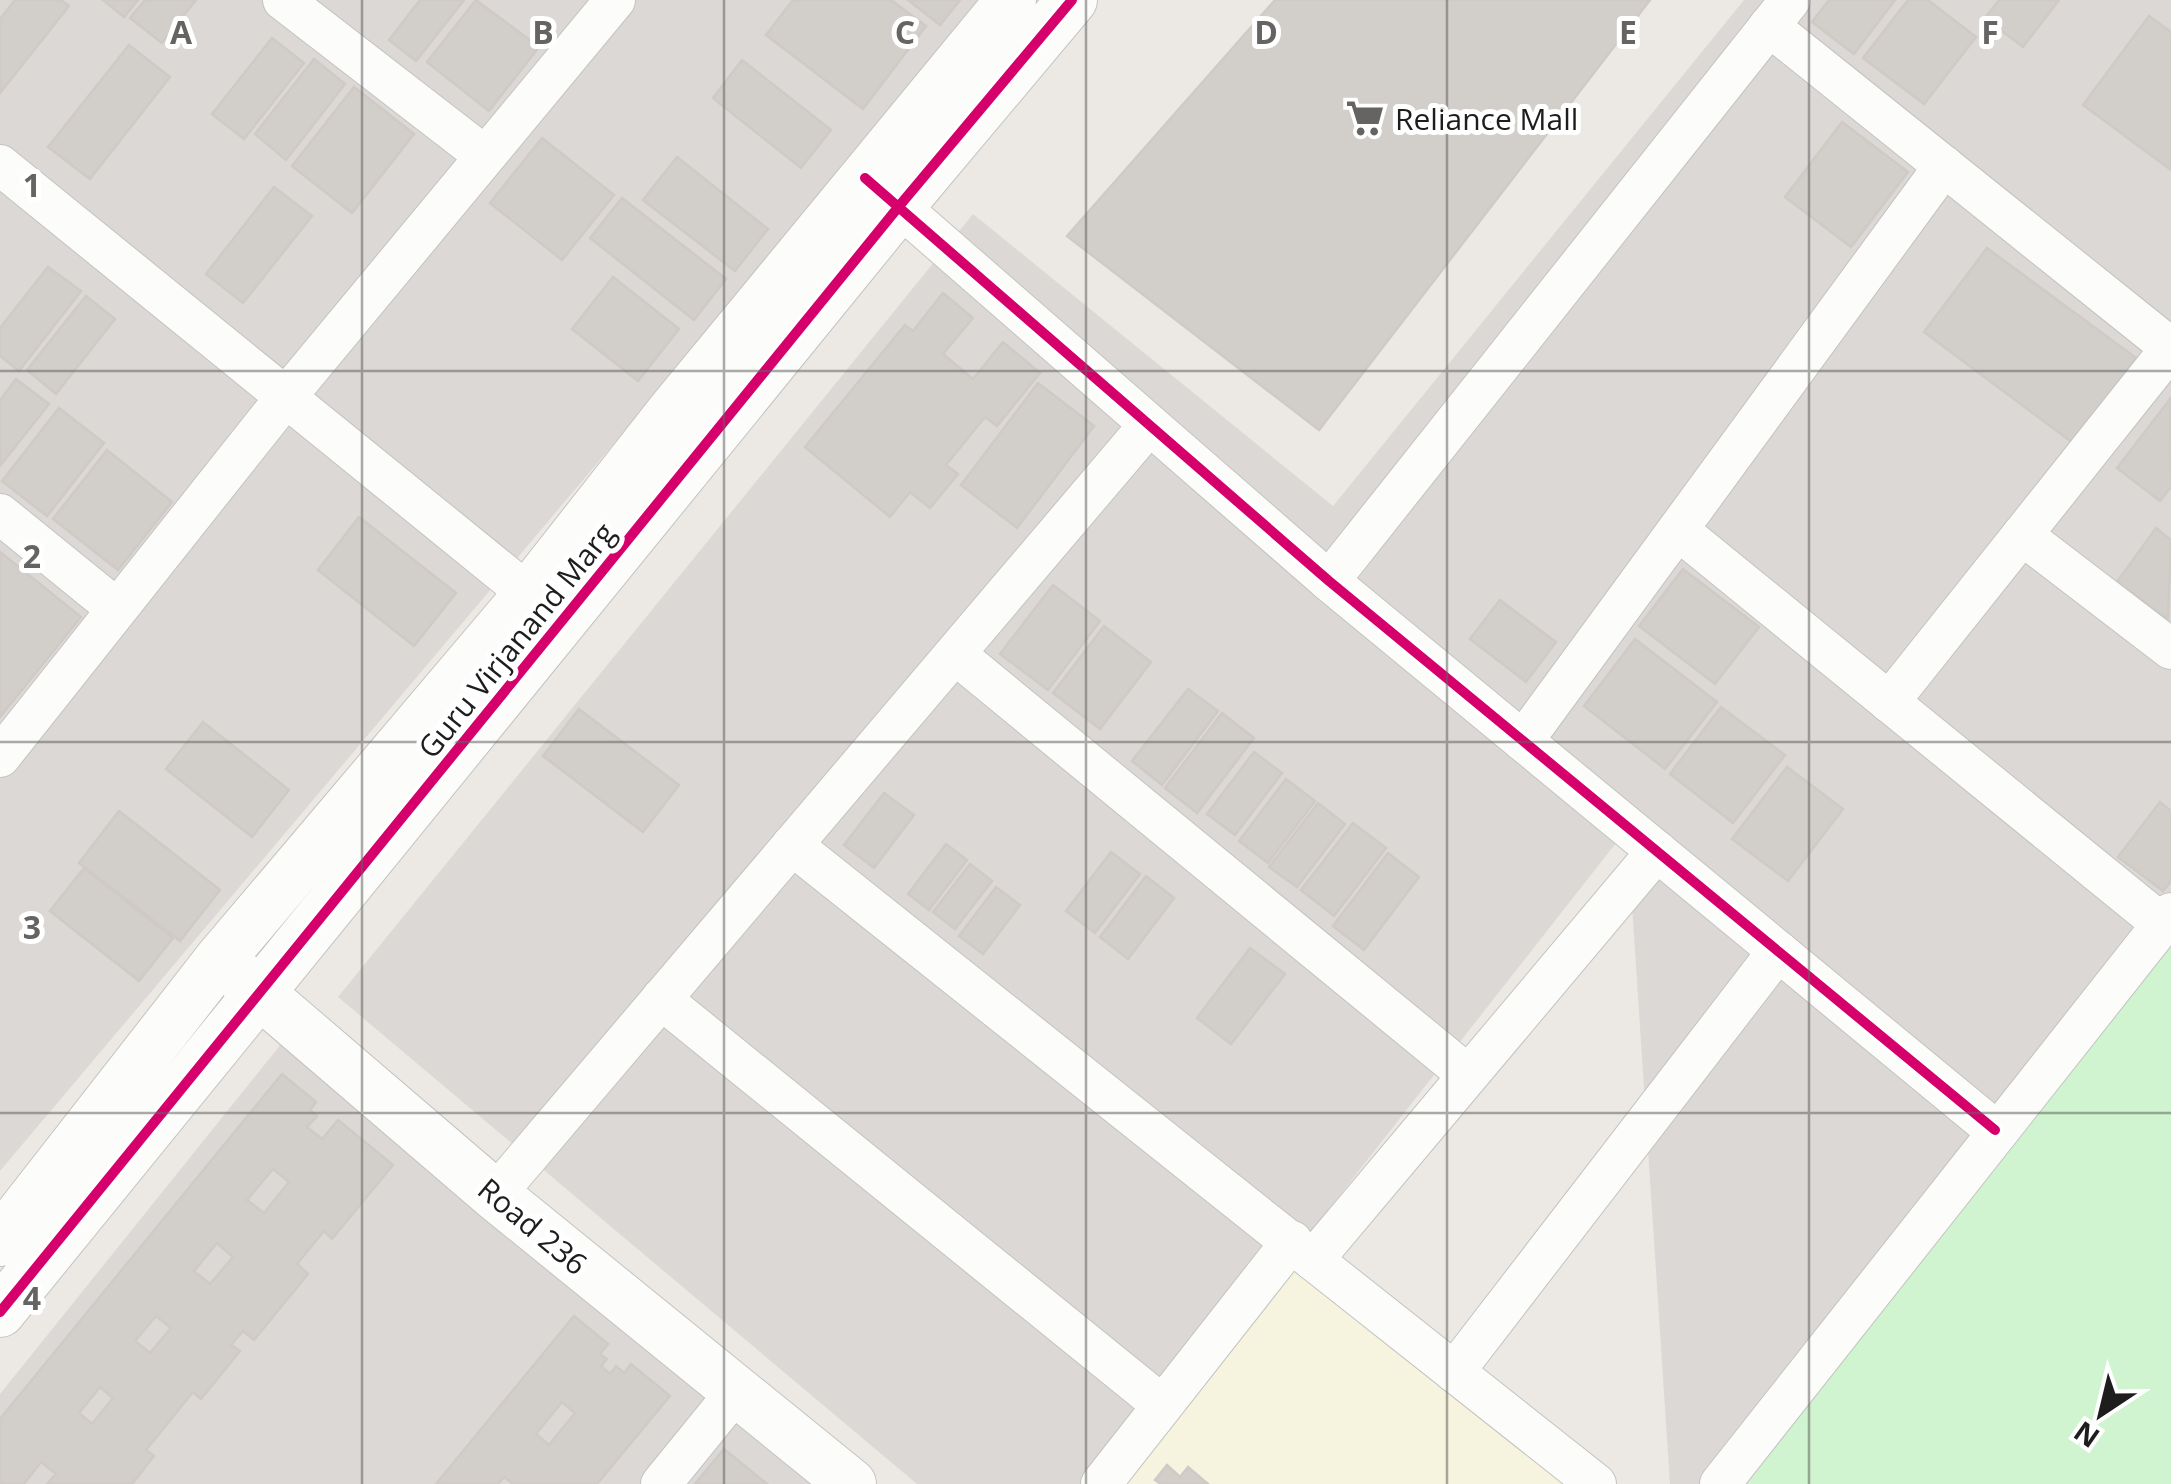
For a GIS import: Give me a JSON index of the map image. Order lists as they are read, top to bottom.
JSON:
{
  "streets": {
    "street": ["Guru Virjanand Marg", "Road 236"]
  },
  "crossings": [
    ["Guru Virjanand Marg", "Road 236"]
  ],
  "places": {
    "supermarket": ["Reliance Mall"]
  },
  "north": "bottom left",
  "grid": {
    "columns": [
      "A",
      "B",
      "C",
      "D",
      "E",
      "F"
    ],
    "rows": [
      "1",
      "2",
      "3",
      "4"
    ]
  }
}
